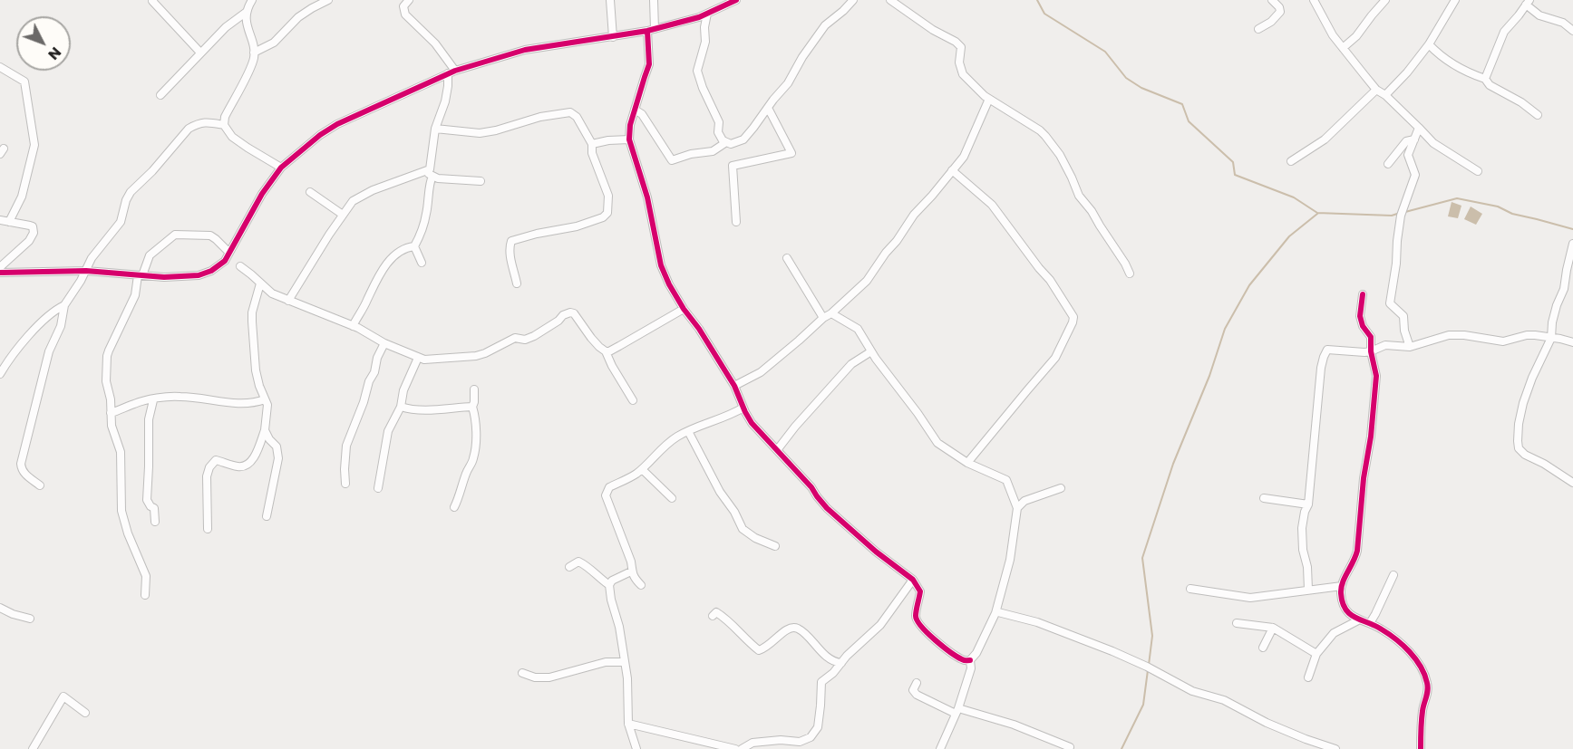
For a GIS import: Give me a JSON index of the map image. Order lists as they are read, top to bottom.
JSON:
{
  "north": "bottom right"
}
